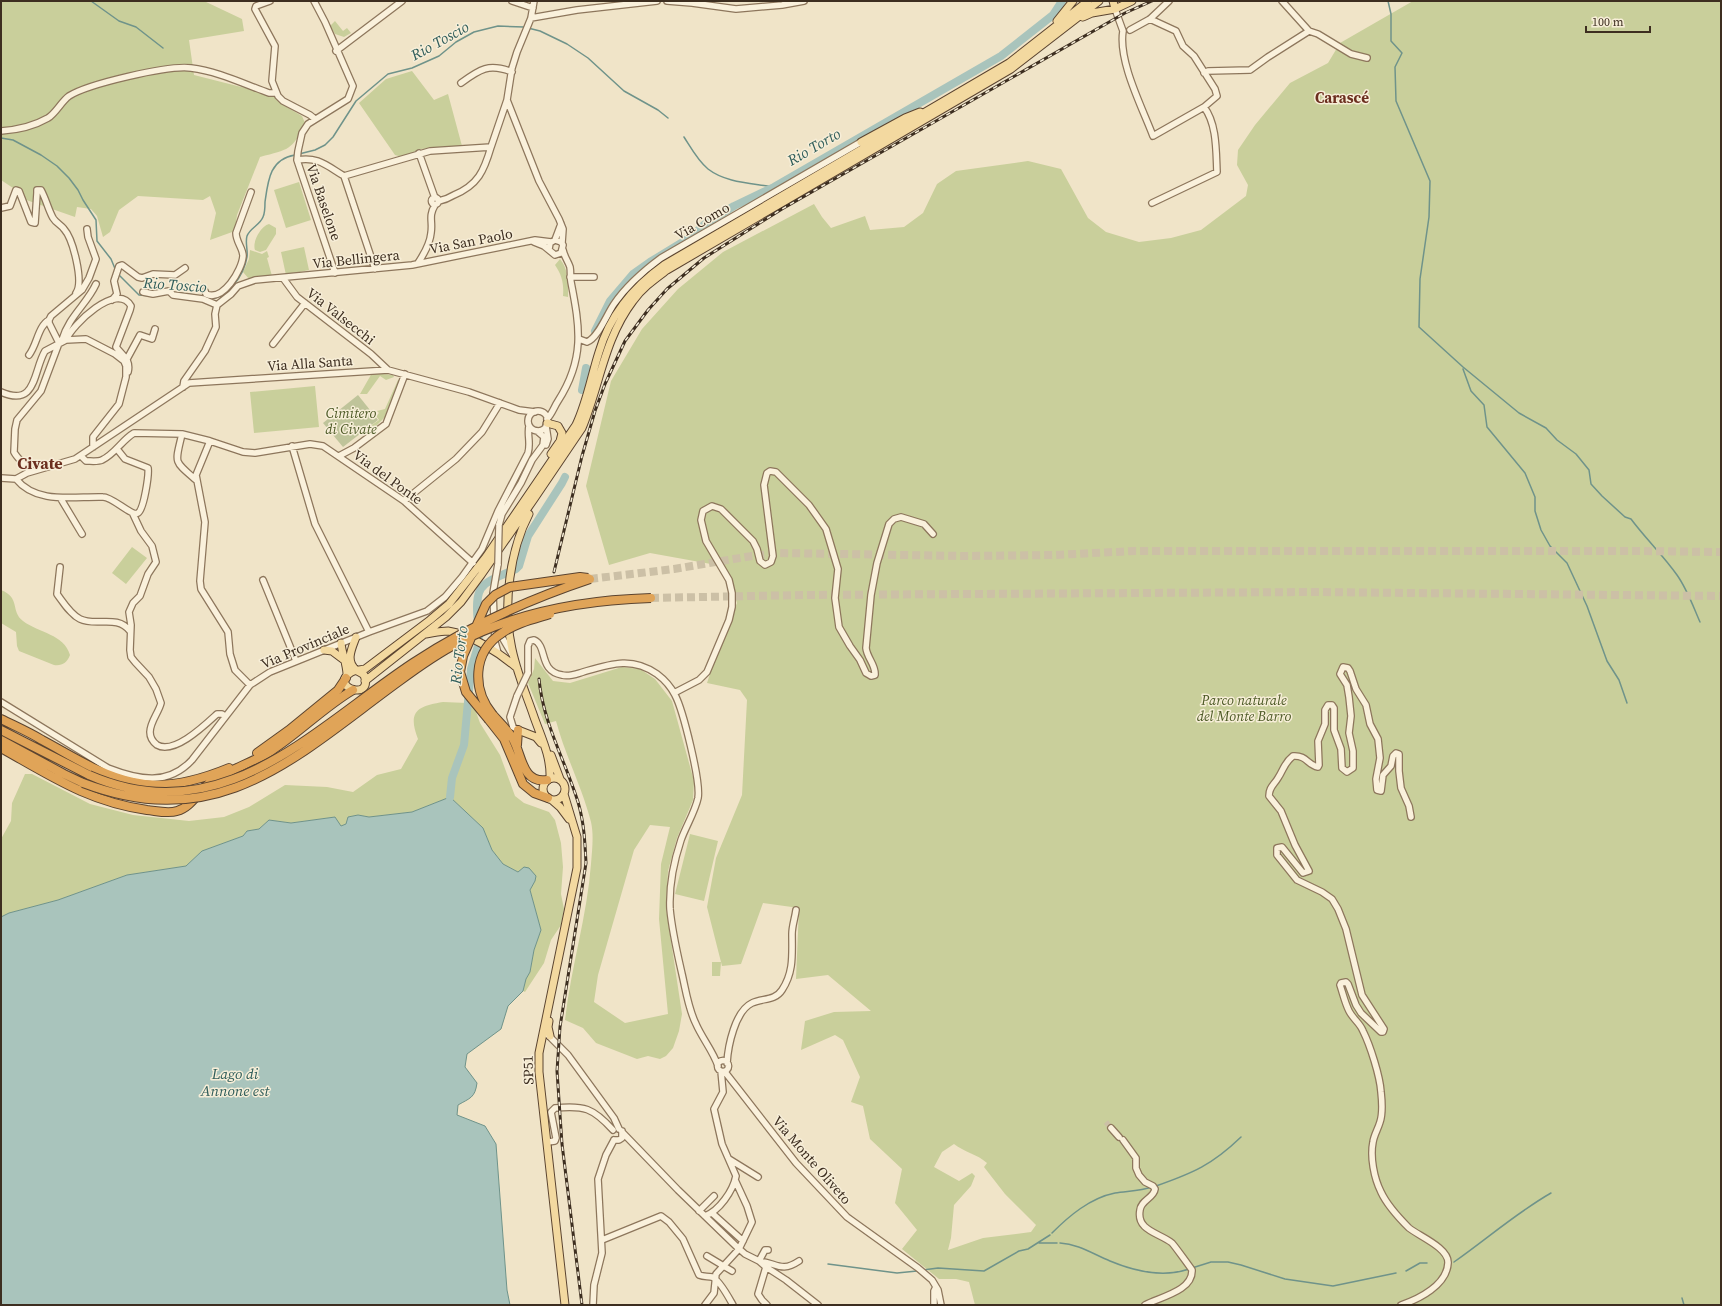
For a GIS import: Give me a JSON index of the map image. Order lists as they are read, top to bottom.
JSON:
{
  "streets": {
    "main road": ["SP51"],
    "street": [
      "Via Baselone",
      "Via Como",
      "Via San Paolo",
      "Via Bellingera",
      "Via Valsecchi",
      "Via Alla Santa",
      "Via del Ponte",
      "Via Provinciale",
      "Via Monte Oliveto"
    ]
  },
  "crossings": [
    ["Via Baselone", "Via Bellingera"],
    ["Via San Paolo", "Via Bellingera"],
    ["Via Bellingera", "Via Valsecchi"],
    ["Via Valsecchi", "Via Alla Santa"],
    ["Via del Ponte", "Via Provinciale"]
  ],
  "districts": ["Carascé", "Civate"],
  "water": ["Rio Toscio", "Rio Torto", "Lago di Annone est"],
  "parks": ["Cimitero di Civate", "Parco naturale del Monte Barro"],
  "scale_bar": "100 m"
}
